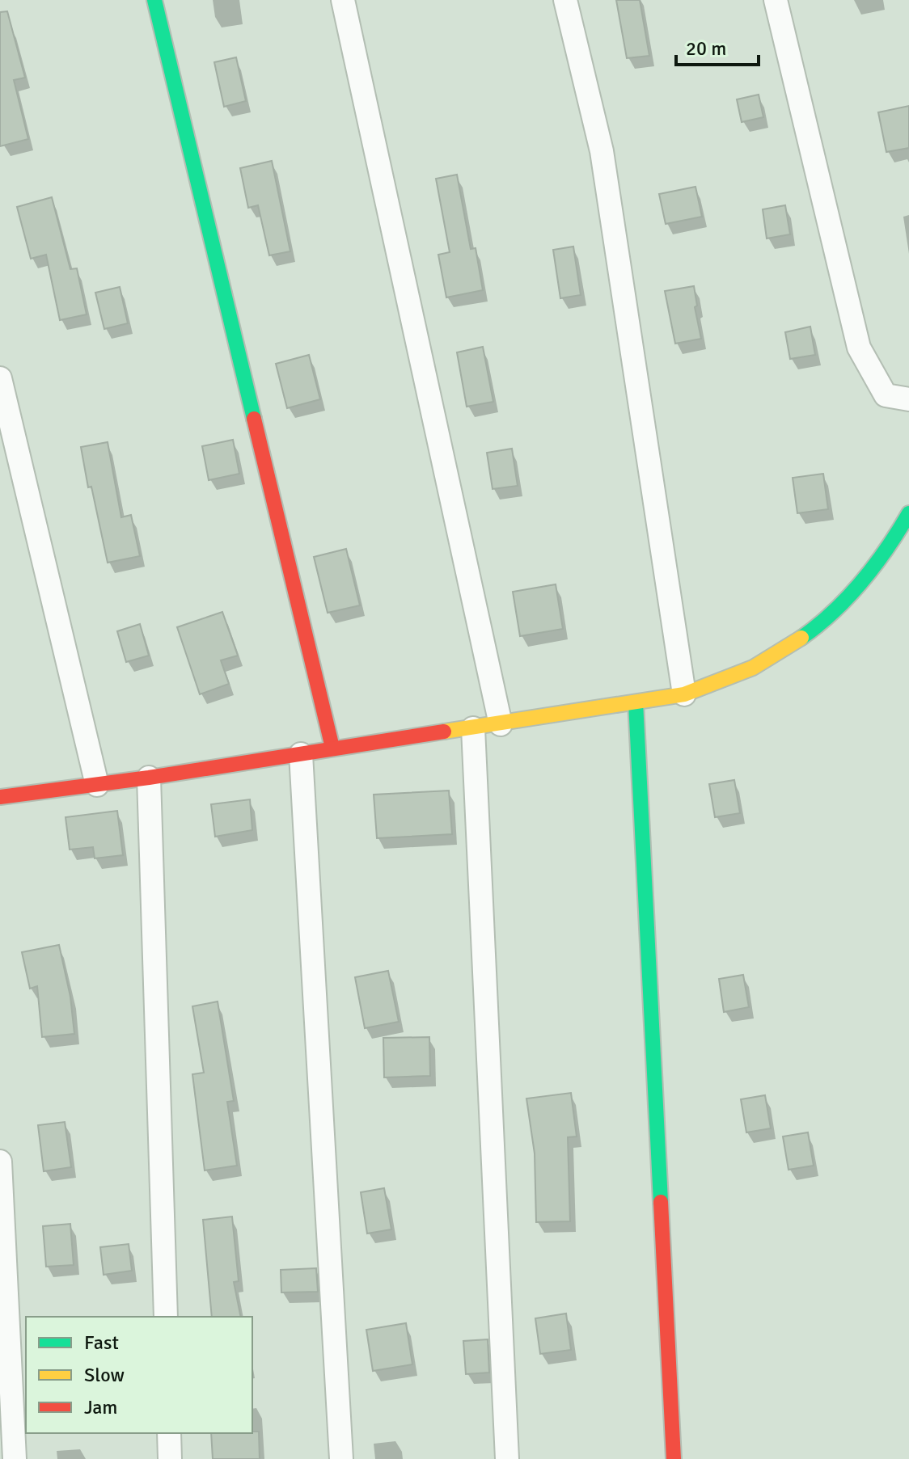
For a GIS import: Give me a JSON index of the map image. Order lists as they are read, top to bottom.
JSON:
{
  "legend": ["Fast", "Slow", "Jam"],
  "scale_bar": "20 m"
}
